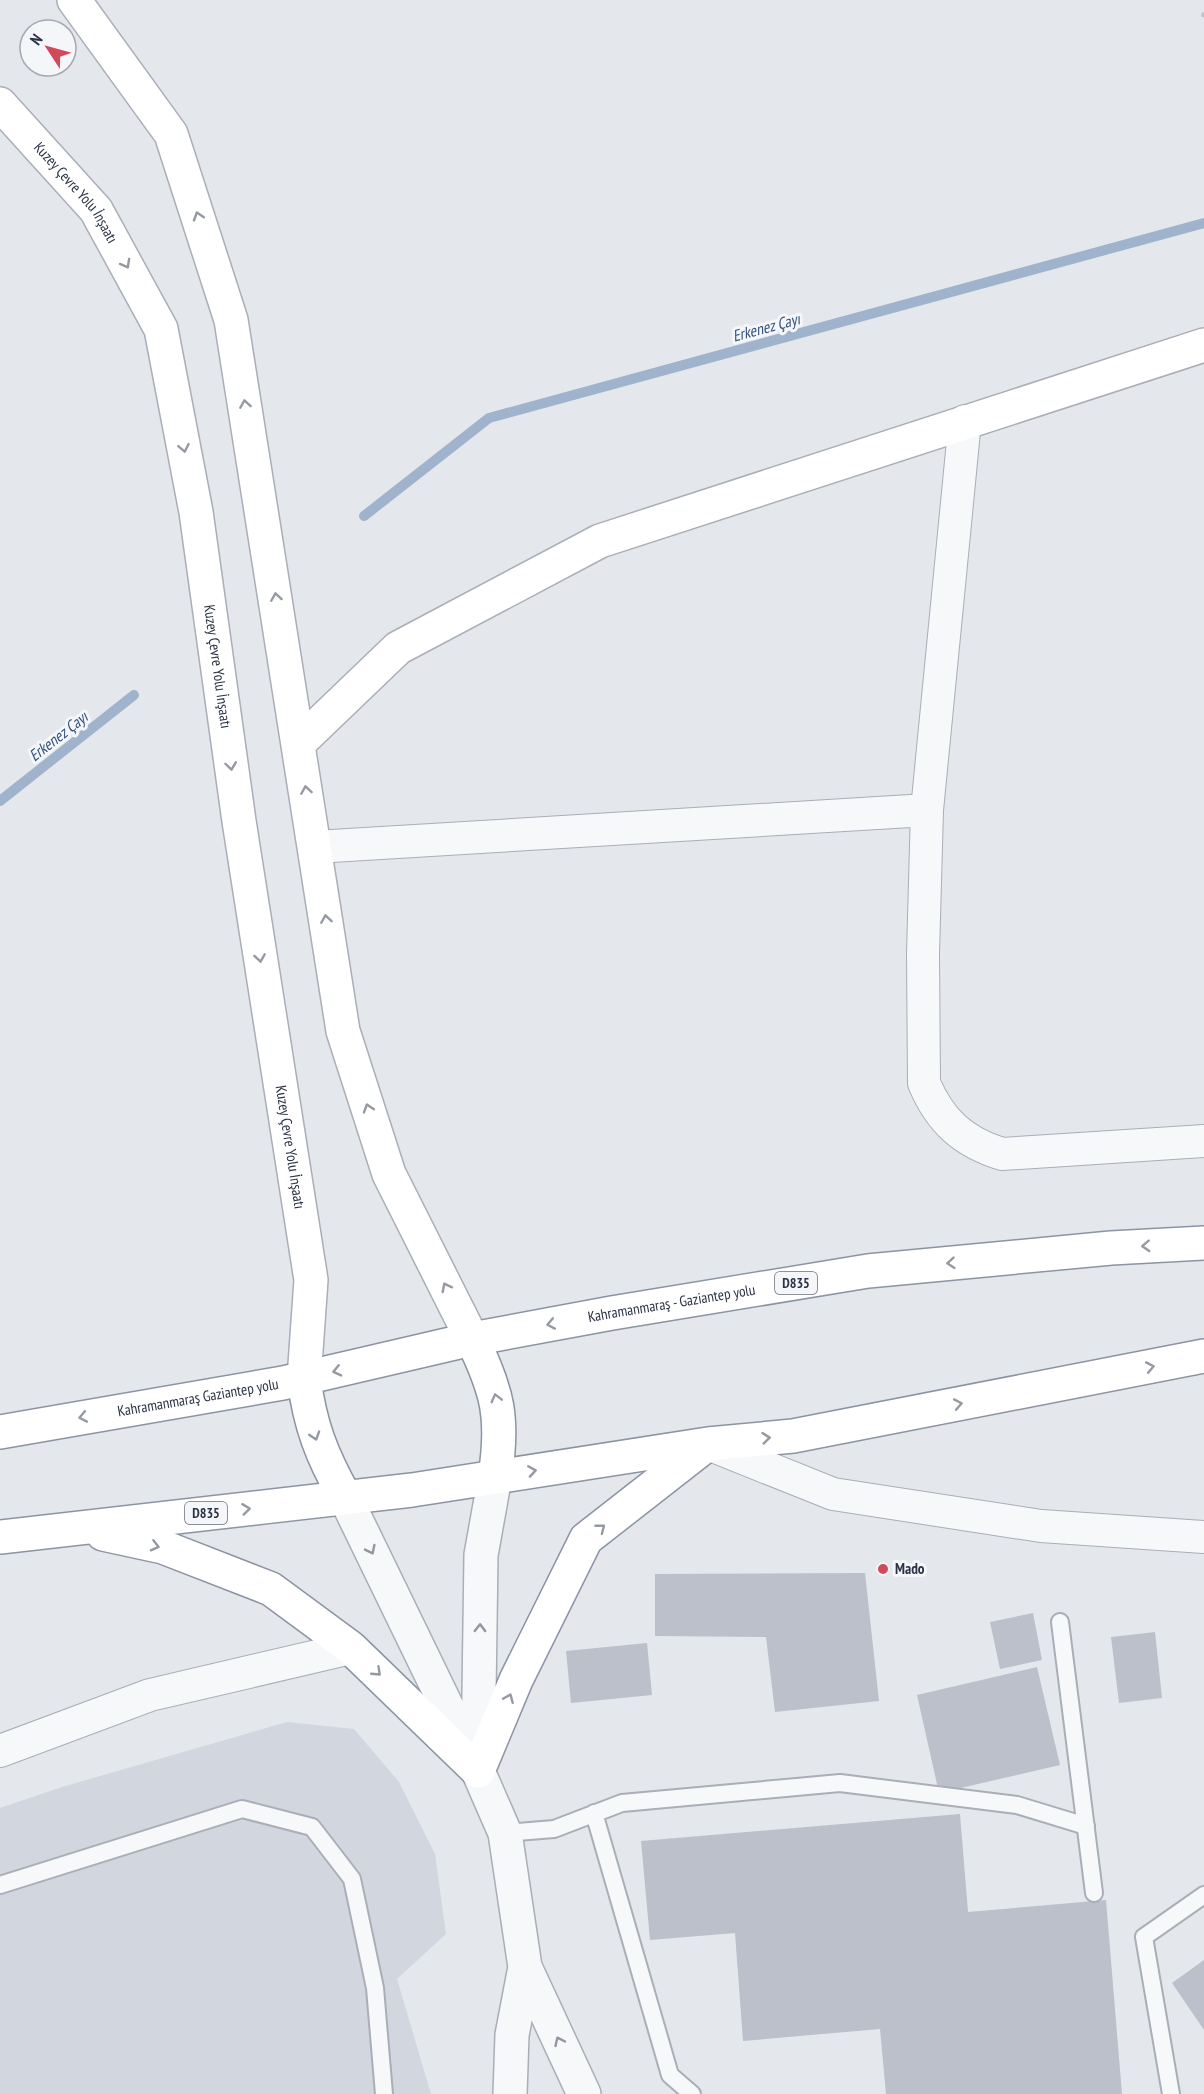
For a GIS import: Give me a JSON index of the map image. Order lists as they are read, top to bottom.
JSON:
{
  "streets": {
    "main road": [
      "Kuzey Çevre Yolu İnşaatı",
      "D835",
      "Kahramanmaraş - Gaziantep yolu",
      "Kahramanmaraş Gaziantep yolu"
    ]
  },
  "crossings": [
    ["Kuzey Çevre Yolu İnşaatı", "D835"],
    ["Kuzey Çevre Yolu İnşaatı", "Kahramanmaraş Gaziantep yolu"],
    ["Kahramanmaraş - Gaziantep yolu", "Kahramanmaraş Gaziantep yolu"]
  ],
  "water": ["Erkenez Çayı"],
  "places": ["Mado"],
  "north": "top left"
}
